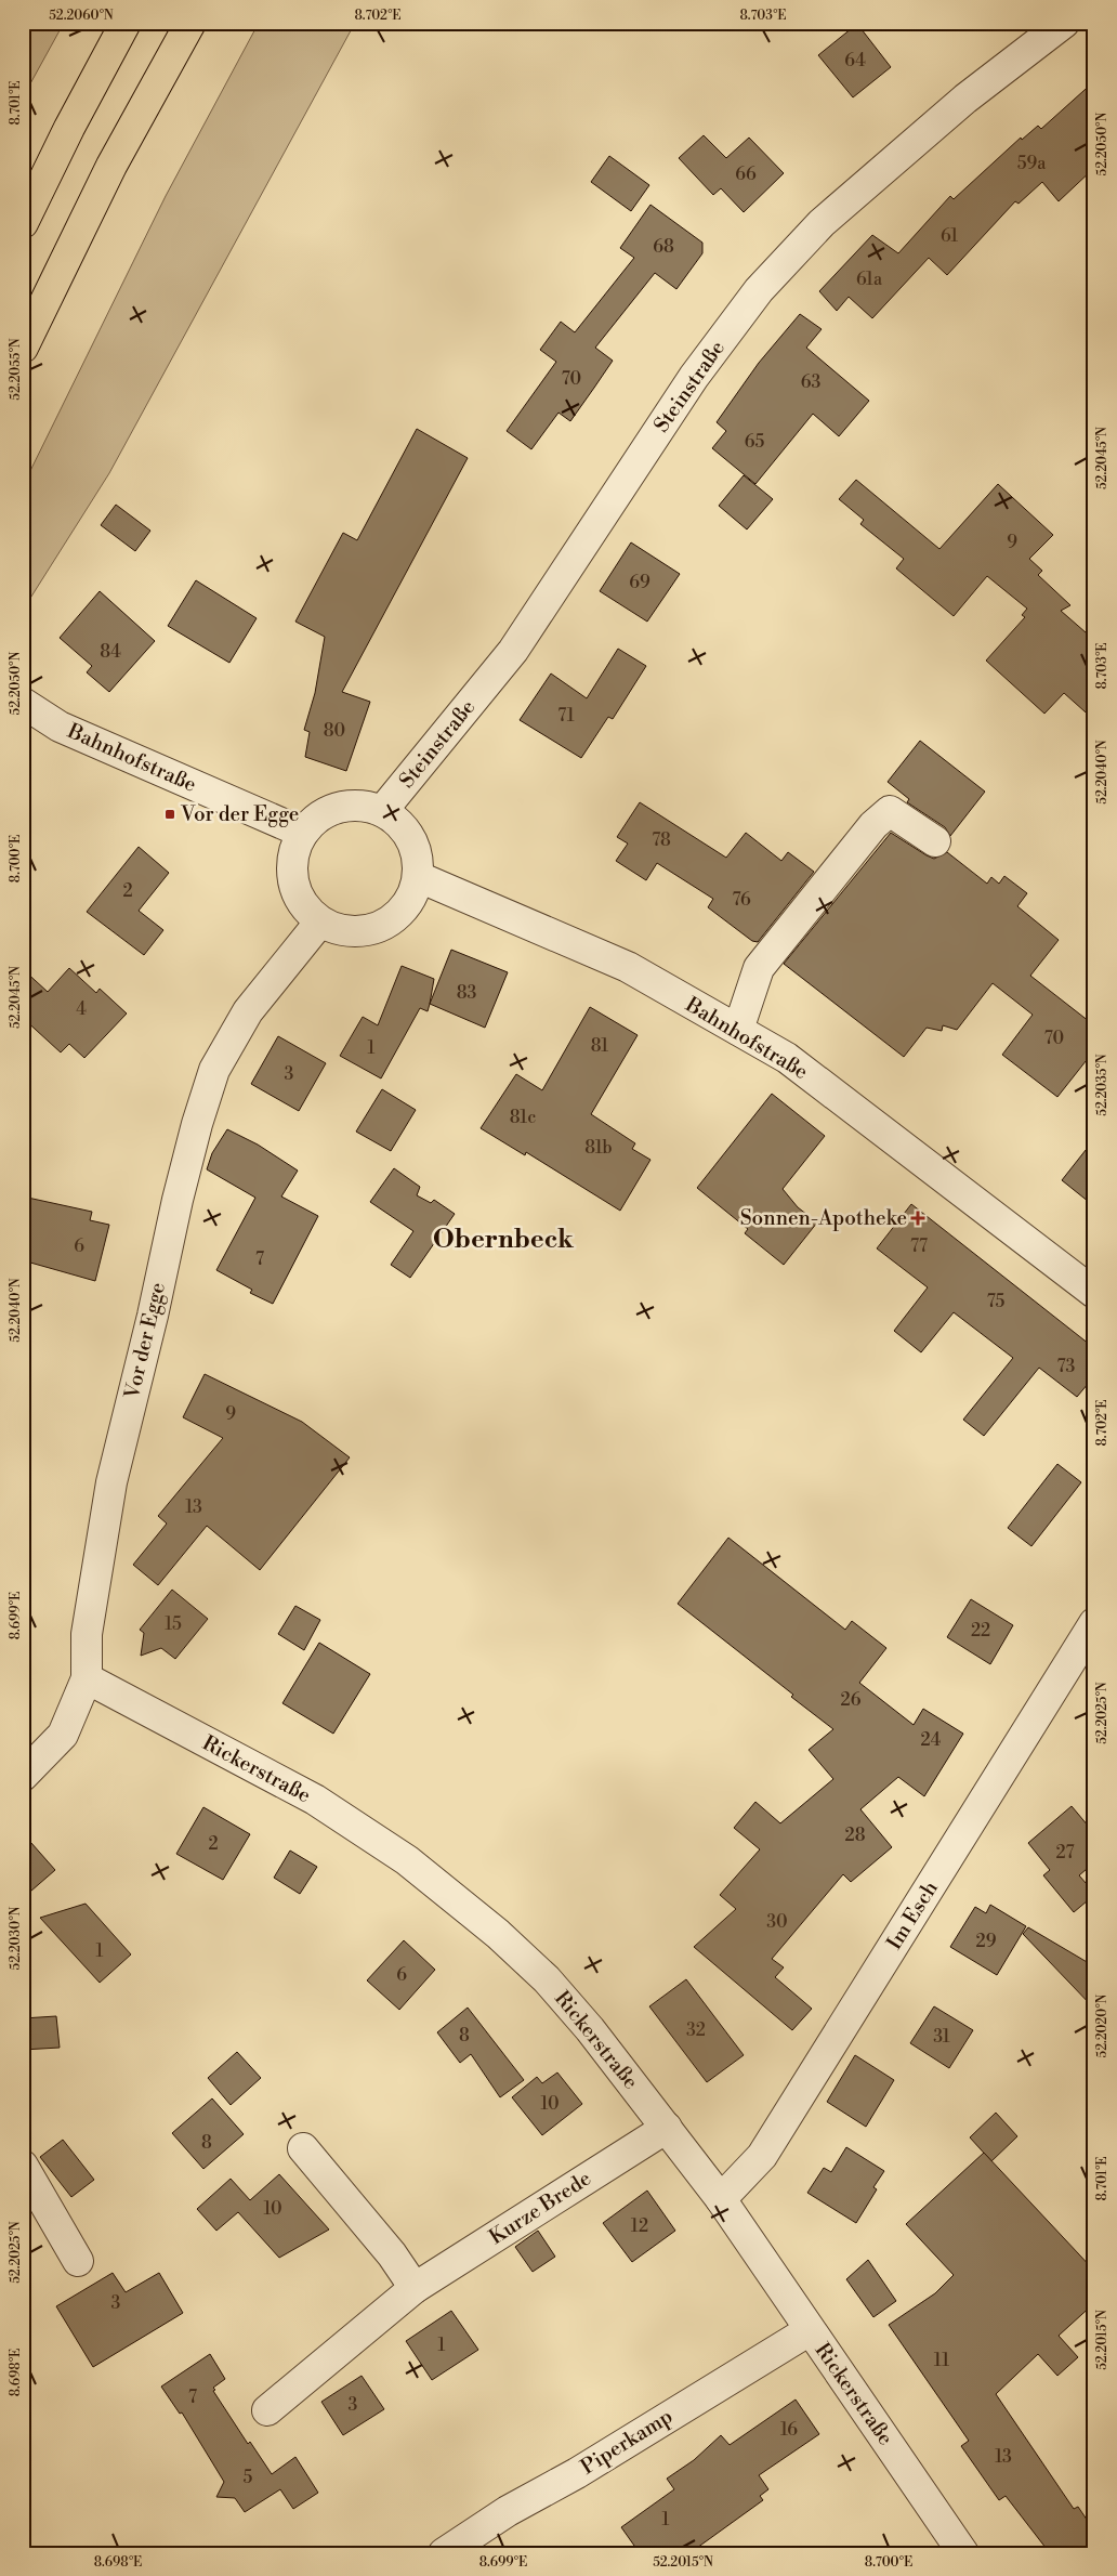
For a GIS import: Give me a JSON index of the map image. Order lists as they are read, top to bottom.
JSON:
{
  "streets": {
    "street": [
      "Steinstraße",
      "Bahnhofstraße",
      "Vor der Egge",
      "Rickerstraße",
      "Im Esch",
      "Kurze Brede",
      "Piperkamp"
    ]
  },
  "crossings": [
    ["Steinstraße", "Bahnhofstraße"],
    ["Steinstraße", "Vor der Egge"],
    ["Bahnhofstraße", "Vor der Egge"],
    ["Vor der Egge", "Rickerstraße"],
    ["Rickerstraße", "Im Esch"],
    ["Rickerstraße", "Kurze Brede"],
    ["Rickerstraße", "Piperkamp"]
  ],
  "districts": ["Obernbeck"],
  "places": {
    "transit": ["Vor der Egge"],
    "health": ["Sonnen-Apotheke"]
  },
  "house_numbers": [
    "64",
    "59a",
    "66",
    "61",
    "68",
    "61a",
    "70",
    "63",
    "65",
    "9",
    "69",
    "84",
    "71",
    "80",
    "78",
    "2",
    "76",
    "83",
    "4",
    "70",
    "81",
    "1",
    "3",
    "81c",
    "81b",
    "6",
    "77",
    "7",
    "75",
    "73",
    "9",
    "13",
    "15",
    "22",
    "26",
    "24",
    "28",
    "2",
    "27",
    "30",
    "29",
    "1",
    "6",
    "32",
    "8",
    "31",
    "10",
    "8",
    "10",
    "12",
    "3",
    "1",
    "11",
    "7",
    "3",
    "16",
    "13",
    "5",
    "1"
  ],
  "coordinates": [
    "52.2060°N",
    "8.702°E",
    "8.703°E",
    "8.701°E",
    "52.2050°N",
    "52.2055°N",
    "52.2045°N",
    "52.2040°N",
    "8.700°E",
    "52.2035°N",
    "8.699°E",
    "52.2025°N",
    "52.2030°N",
    "52.2020°N",
    "52.2015°N",
    "8.698°E"
  ]
}
